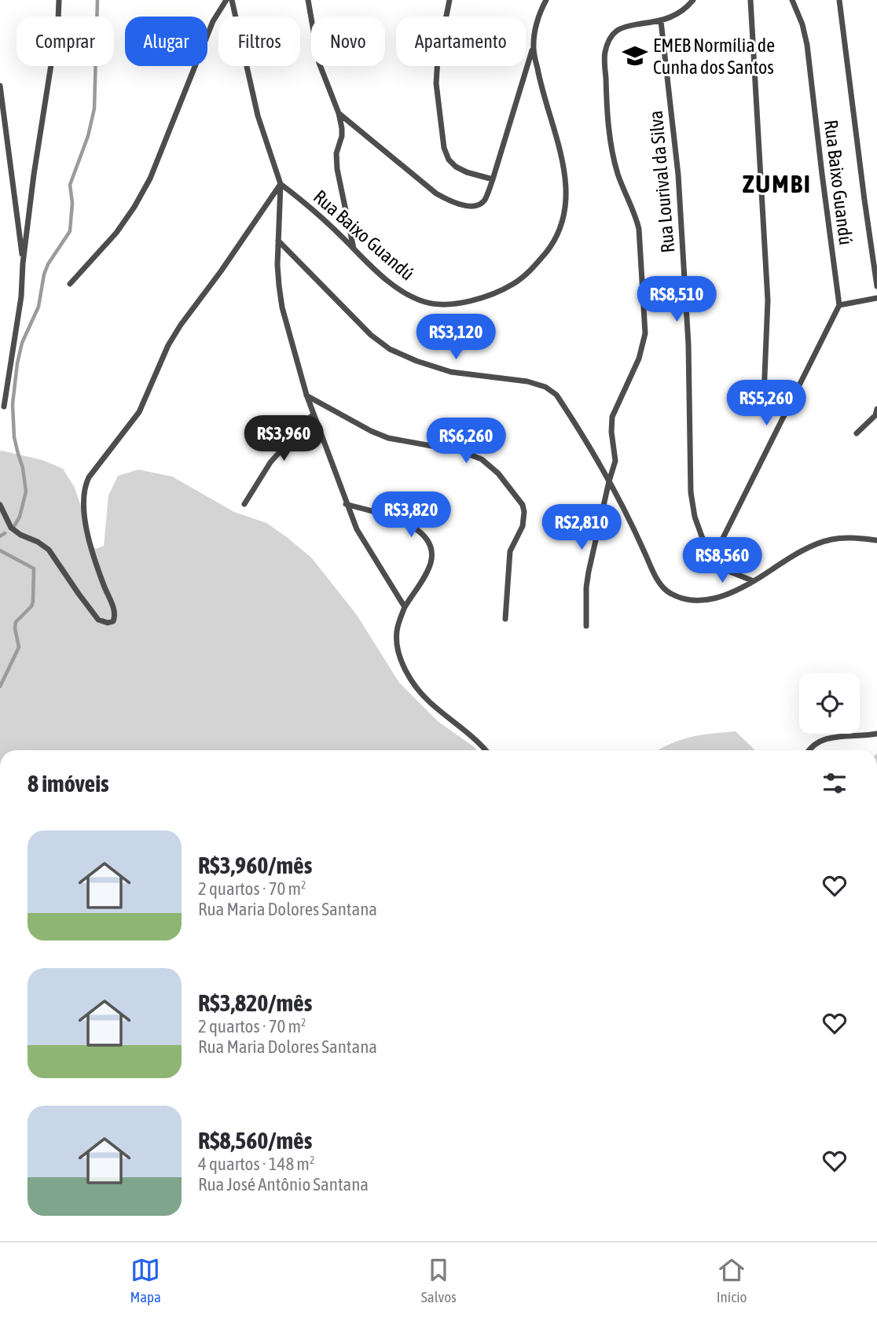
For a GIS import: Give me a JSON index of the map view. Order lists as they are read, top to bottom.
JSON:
{
  "streets": {
    "street": ["Rua Lourival da Silva", "Rua Baixo Guandú"]
  },
  "districts": ["ZUMBI"],
  "places": {
    "school or university": ["EMEB Normília de Cunha dos Santos"]
  },
  "page": {
    "chip": [
      "Comprar",
      "Alugar",
      "Filtros",
      "Novo",
      "Apartamento"
    ],
    "price": [
      "R$8,510",
      "R$3,120",
      "R$5,260",
      "R$3,960",
      "R$6,260",
      "R$3,820",
      "R$2,810",
      "R$8,560"
    ],
    "heading": "8 imóveis",
    "list": [
      {
        "name": "R$3,960/mês",
        "note": "2 quartos · 70 m² · Rua Maria Dolores Santana"
      },
      {
        "name": "R$3,820/mês",
        "note": "2 quartos · 70 m² · Rua Maria Dolores Santana"
      },
      {
        "name": "R$8,560/mês",
        "note": "4 quartos · 148 m² · Rua José Antônio Santana"
      }
    ],
    "tabs": ["Mapa", "Salvos", "Início"]
  }
}
